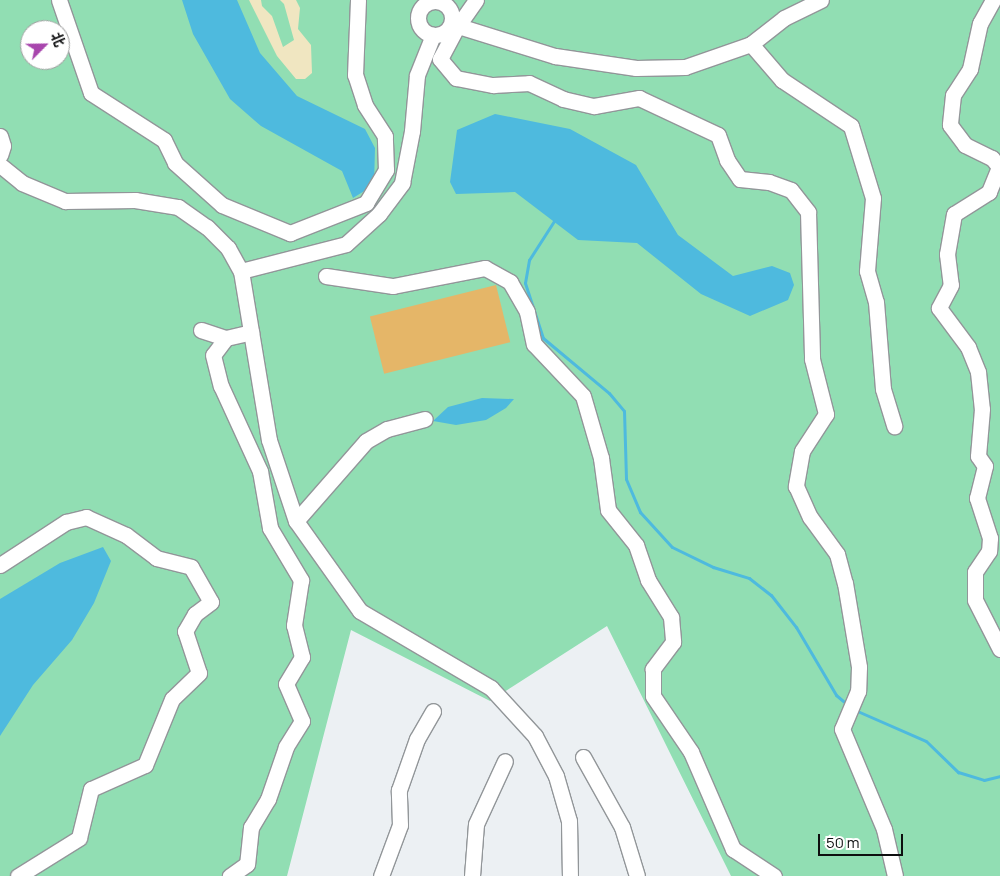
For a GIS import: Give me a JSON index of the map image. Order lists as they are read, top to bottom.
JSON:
{
  "scale_bar": "50 m",
  "north": "top right"
}
